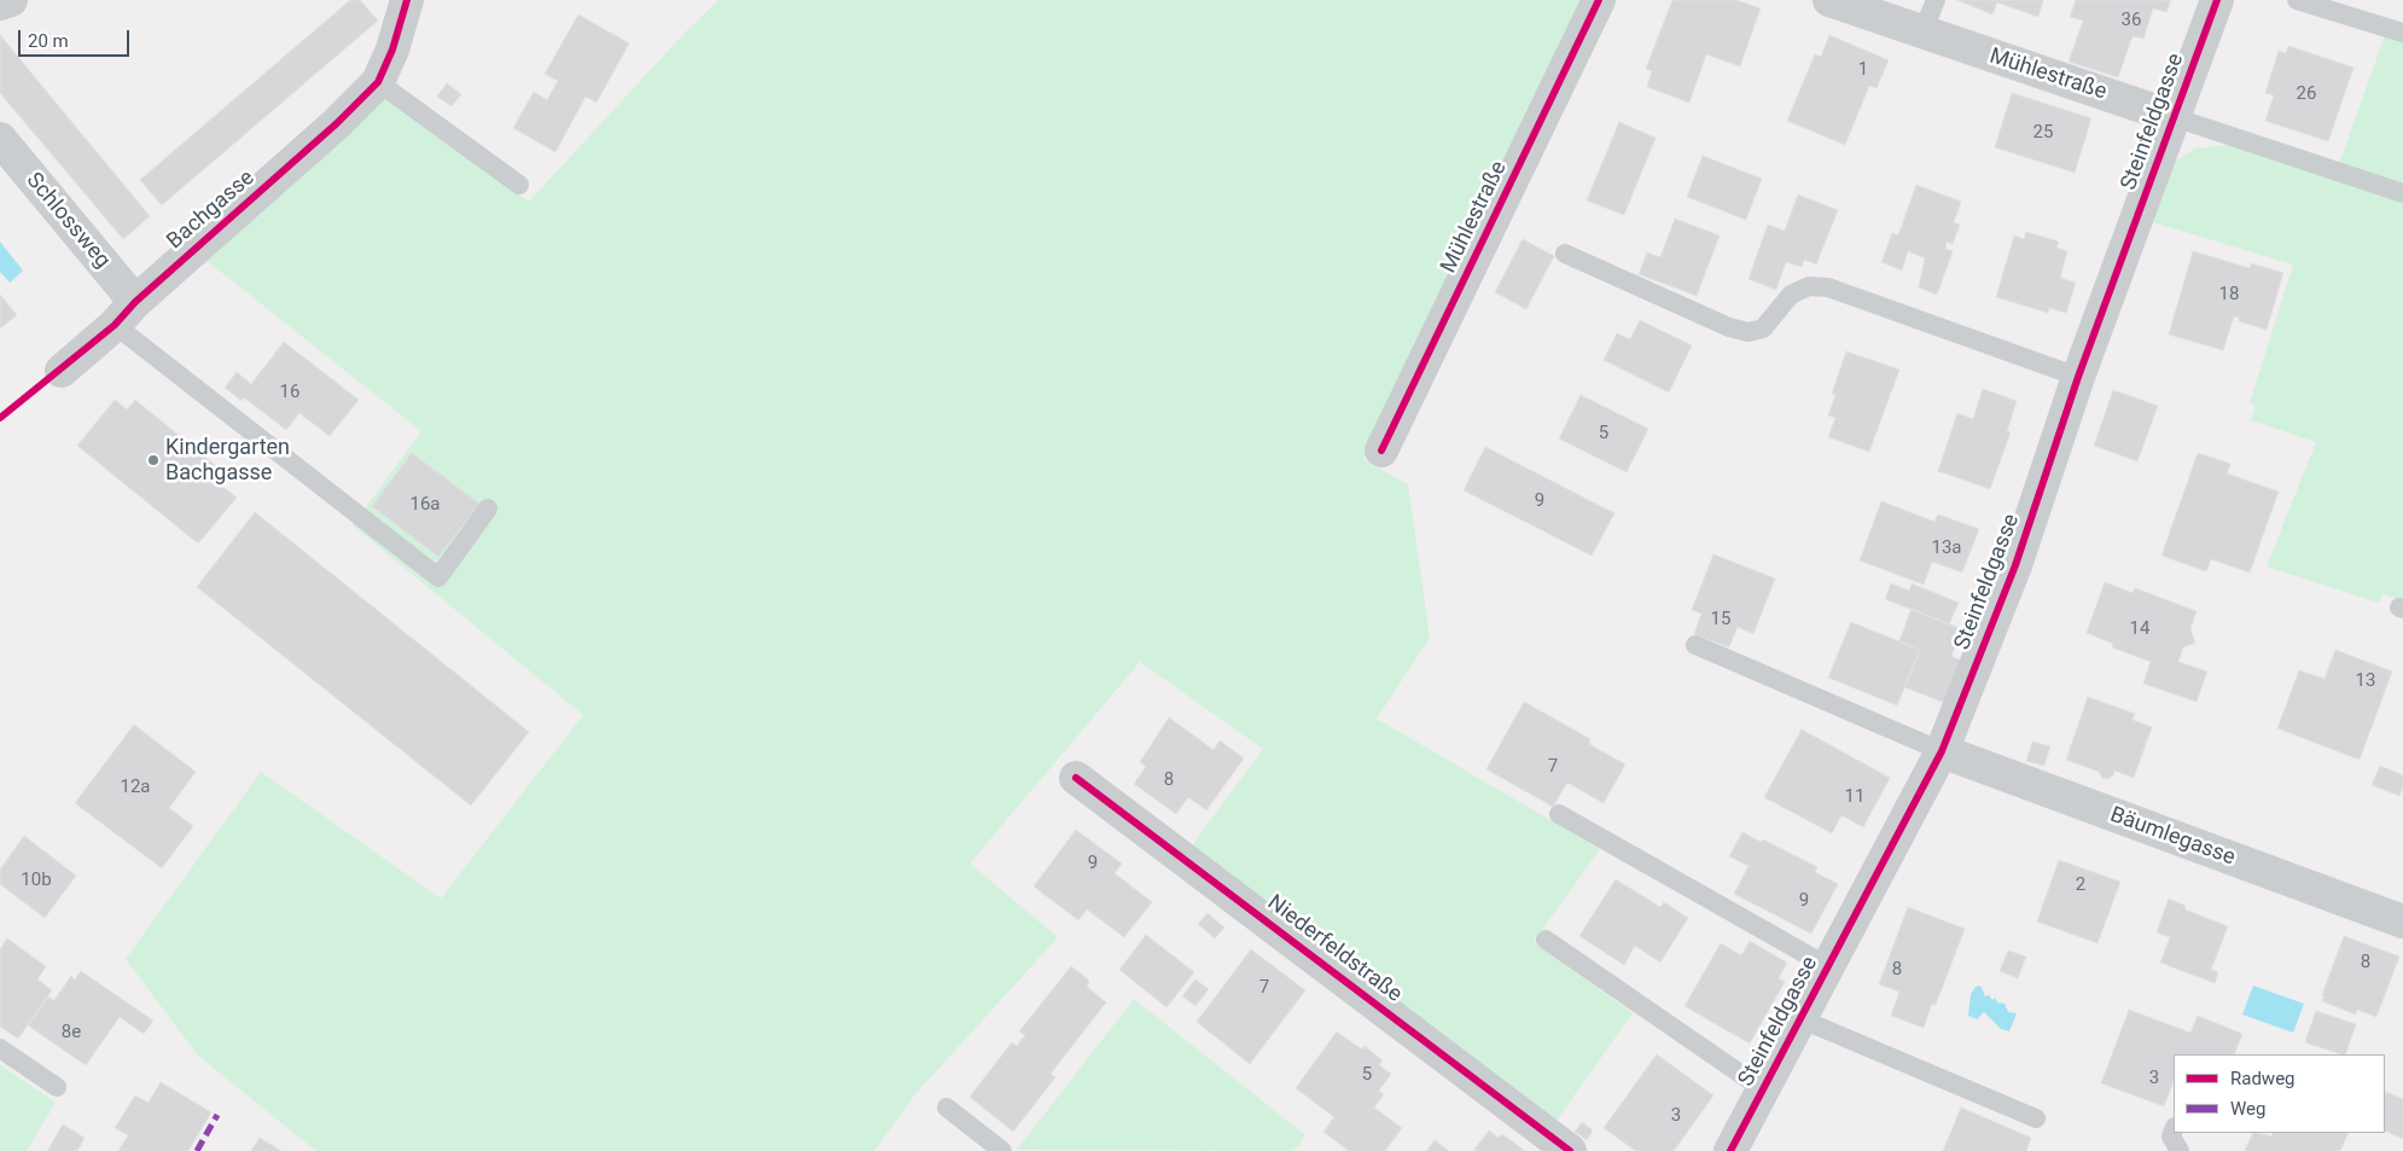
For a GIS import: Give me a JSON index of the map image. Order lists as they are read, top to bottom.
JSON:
{
  "streets": {
    "street": [
      "Mühlestraße",
      "Steinfeldgasse",
      "Bachgasse",
      "Schlossweg",
      "Bäumlegasse",
      "Niederfeldstraße"
    ]
  },
  "crossings": [
    ["Mühlestraße", "Steinfeldgasse"],
    ["Steinfeldgasse", "Bäumlegasse"],
    ["Bachgasse", "Schlossweg"]
  ],
  "places": ["Kindergarten Bachgasse"],
  "house_numbers": [
    "36",
    "1",
    "26",
    "25",
    "18",
    "16",
    "5",
    "9",
    "16a",
    "13a",
    "15",
    "14",
    "13",
    "7",
    "8",
    "12a",
    "11",
    "9",
    "10b",
    "2",
    "9",
    "8",
    "8",
    "7",
    "8e",
    "5",
    "3",
    "3"
  ],
  "legend": ["Radweg", "Weg"],
  "scale_bar": "20 m"
}
